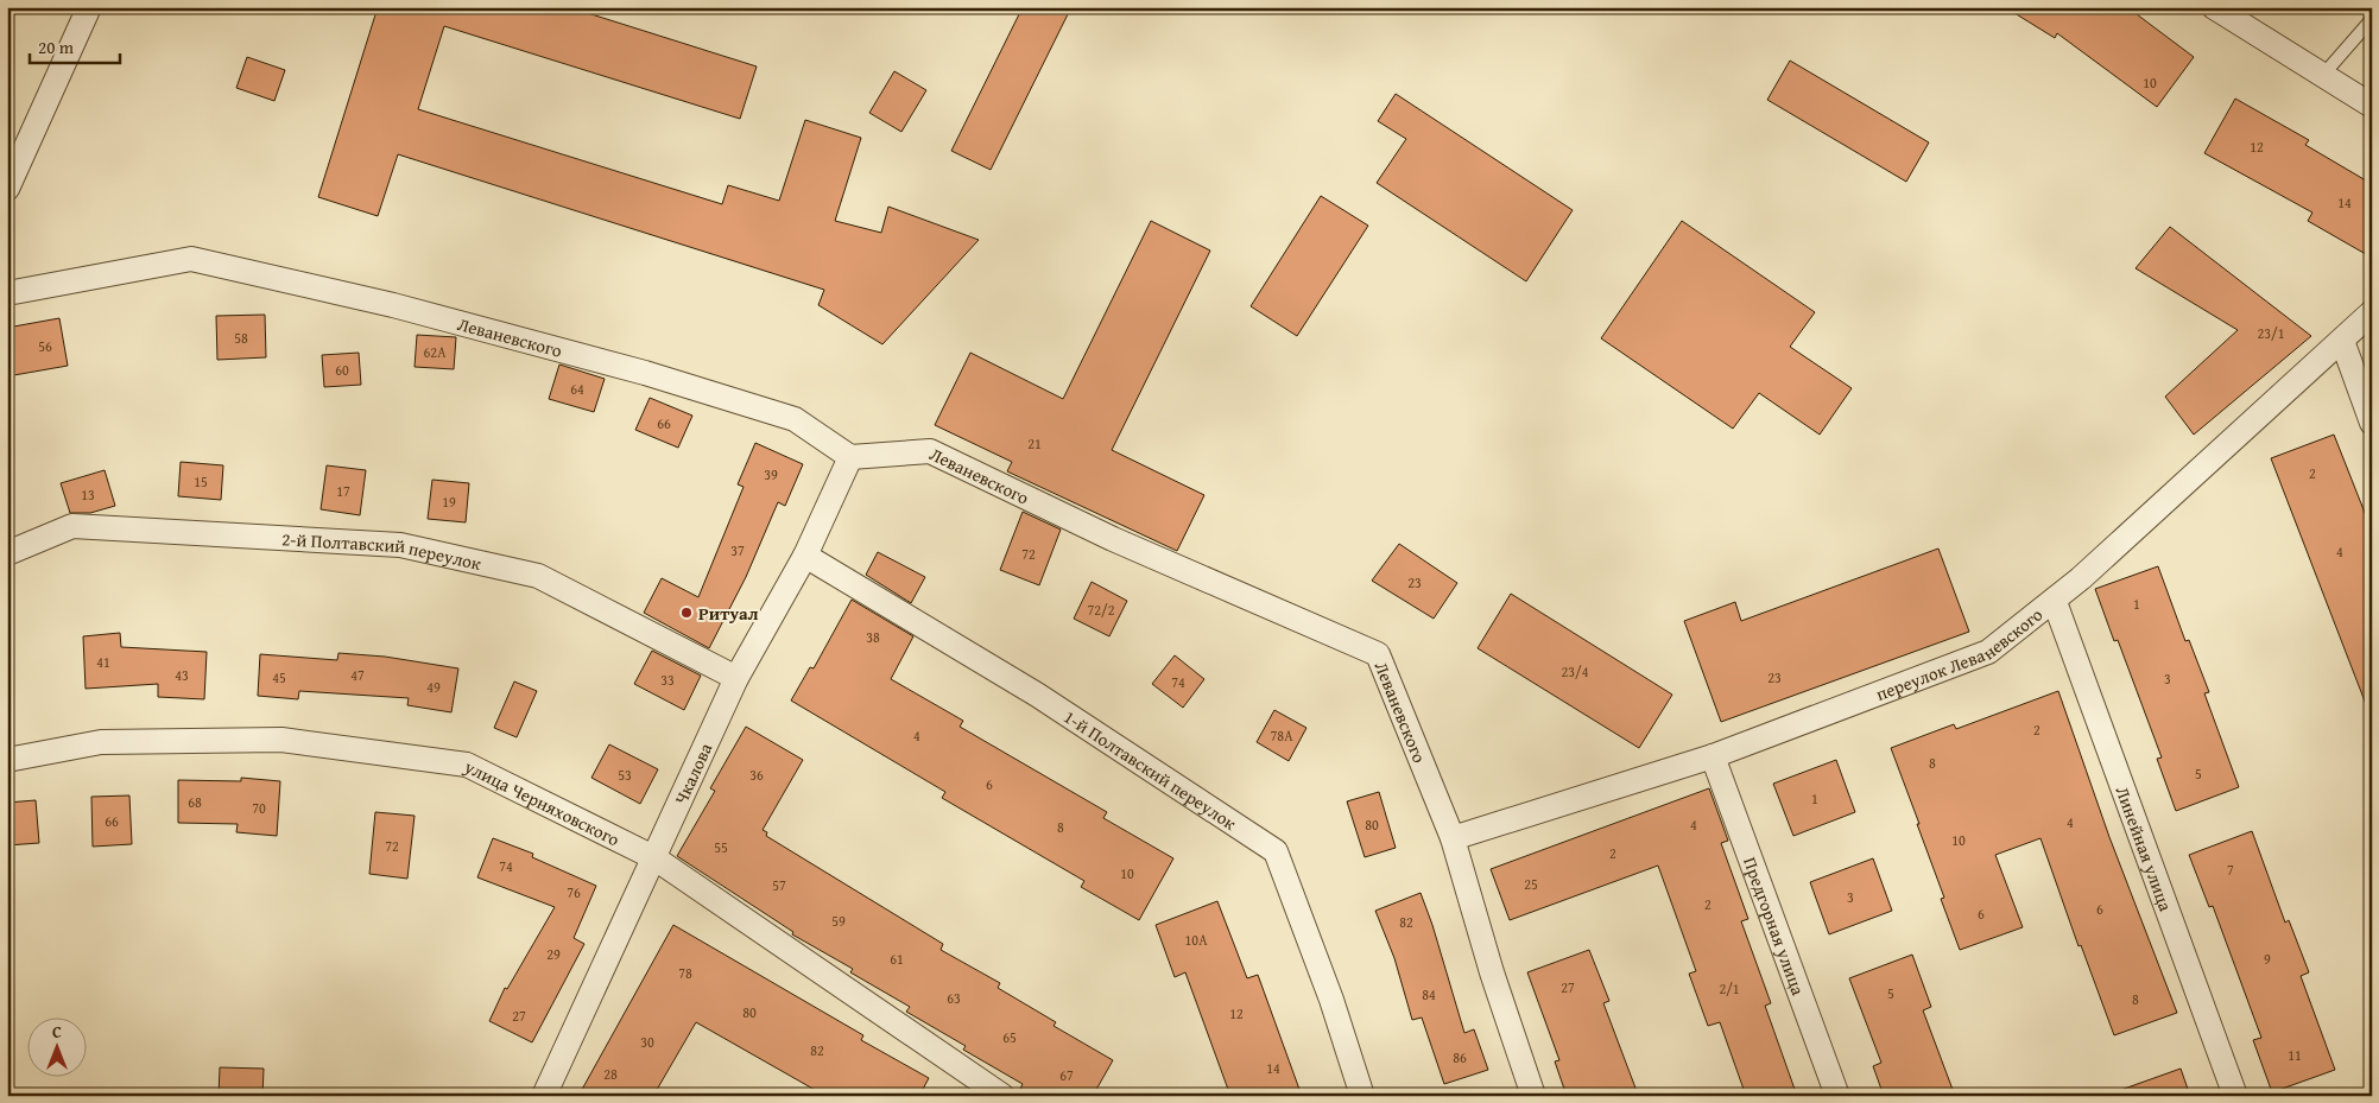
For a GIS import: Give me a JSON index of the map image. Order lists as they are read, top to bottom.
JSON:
{
  "streets": {
    "street": [
      "Леваневского",
      "2-й Полтавский переулок",
      "переулок Леваневского",
      "1-й Полтавский переулок",
      "Чкалова",
      "улица Черняховского",
      "Линейная улица",
      "Предгорная улица"
    ]
  },
  "crossings": [
    ["Леваневского", "переулок Леваневского"],
    ["Леваневского", "Чкалова"],
    ["2-й Полтавский переулок", "Чкалова"],
    ["переулок Леваневского", "Линейная улица"],
    ["переулок Леваневского", "Предгорная улица"],
    ["1-й Полтавский переулок", "Чкалова"],
    ["Чкалова", "улица Черняховского"]
  ],
  "places": ["Ритуал"],
  "house_numbers": [
    "10",
    "12",
    "14",
    "23/1",
    "58",
    "56",
    "62А",
    "60",
    "64",
    "66",
    "21",
    "2",
    "39",
    "15",
    "17",
    "13",
    "19",
    "37",
    "4",
    "72",
    "23",
    "1",
    "72/2",
    "38",
    "41",
    "23/4",
    "43",
    "47",
    "45",
    "23",
    "3",
    "33",
    "74",
    "49",
    "2",
    "4",
    "78А",
    "8",
    "5",
    "53",
    "36",
    "6",
    "1",
    "68",
    "70",
    "66",
    "4",
    "80",
    "4",
    "8",
    "10",
    "72",
    "55",
    "2",
    "74",
    "7",
    "10",
    "25",
    "57",
    "76",
    "3",
    "2",
    "6",
    "6",
    "59",
    "82",
    "10А",
    "29",
    "61",
    "9",
    "78",
    "27",
    "2/1",
    "5",
    "84",
    "63",
    "8",
    "80",
    "12",
    "27",
    "65",
    "30",
    "82",
    "11",
    "86",
    "14",
    "28",
    "67"
  ],
  "scale_bar": "20 m",
  "north": "top"
}
